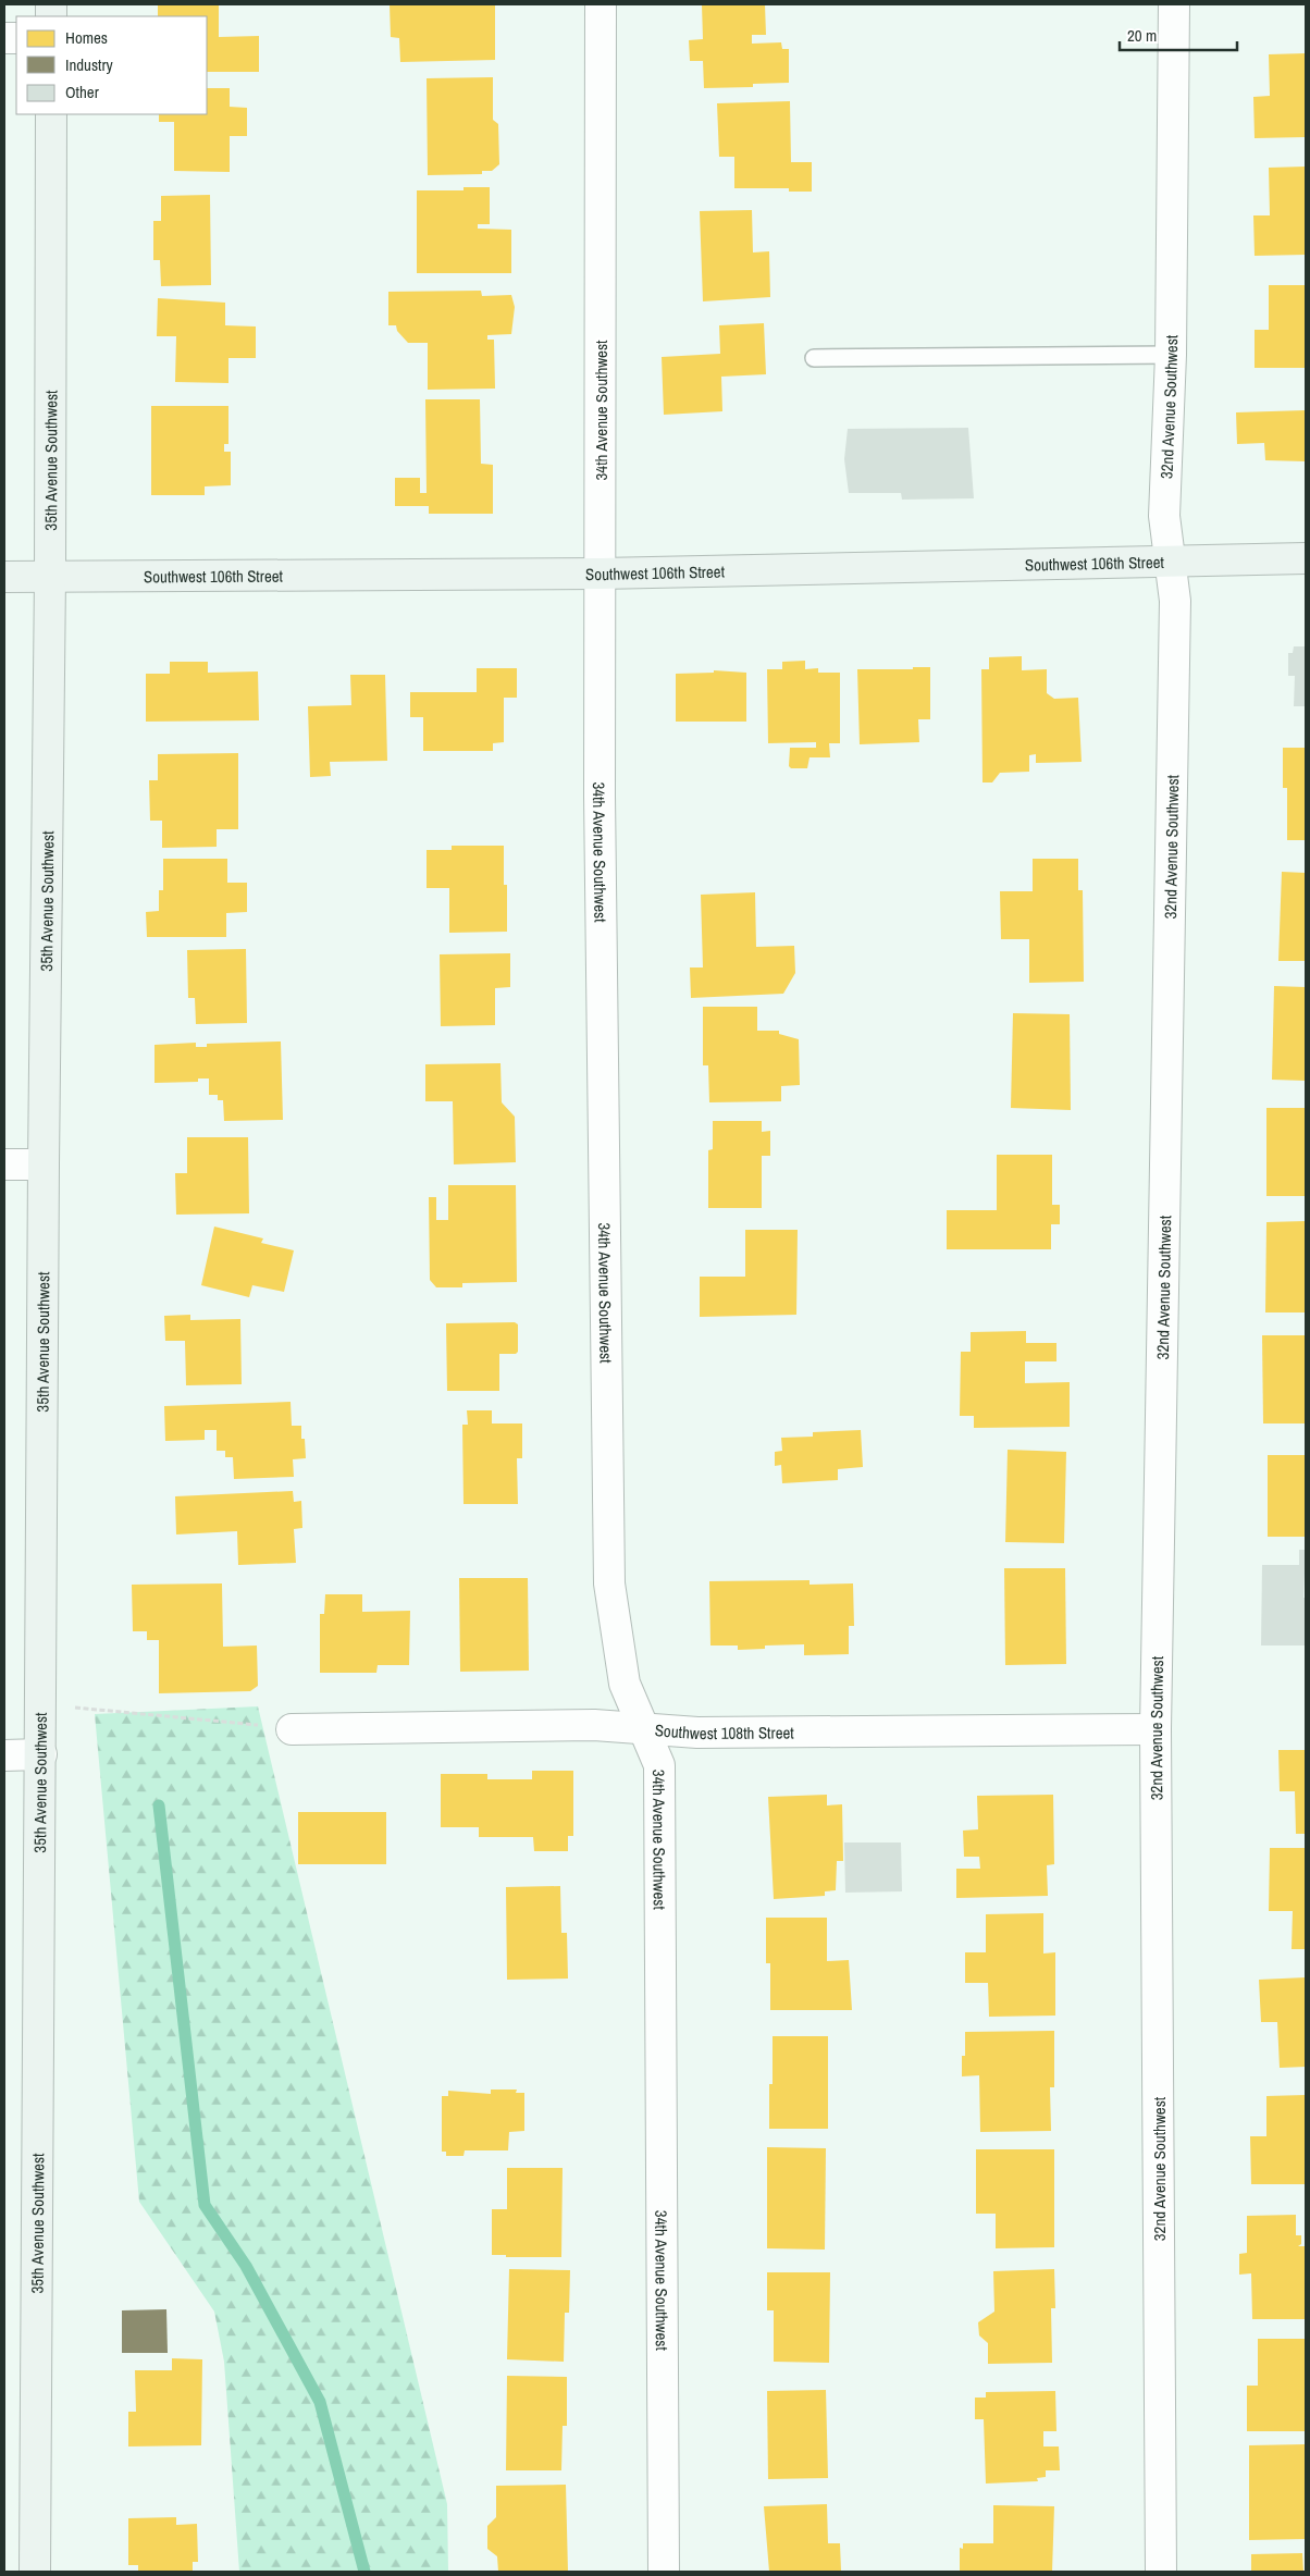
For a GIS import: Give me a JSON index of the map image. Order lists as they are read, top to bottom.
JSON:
{
  "streets": {
    "street": [
      "32nd Avenue Southwest",
      "34th Avenue Southwest",
      "35th Avenue Southwest",
      "Southwest 106th Street",
      "Southwest 108th Street"
    ]
  },
  "crossings": [
    ["32nd Avenue Southwest", "Southwest 106th Street"],
    ["32nd Avenue Southwest", "Southwest 108th Street"],
    ["34th Avenue Southwest", "Southwest 106th Street"],
    ["34th Avenue Southwest", "Southwest 108th Street"],
    ["35th Avenue Southwest", "Southwest 106th Street"]
  ],
  "legend": ["Homes", "Industry", "Other"],
  "scale_bar": "20 m"
}
